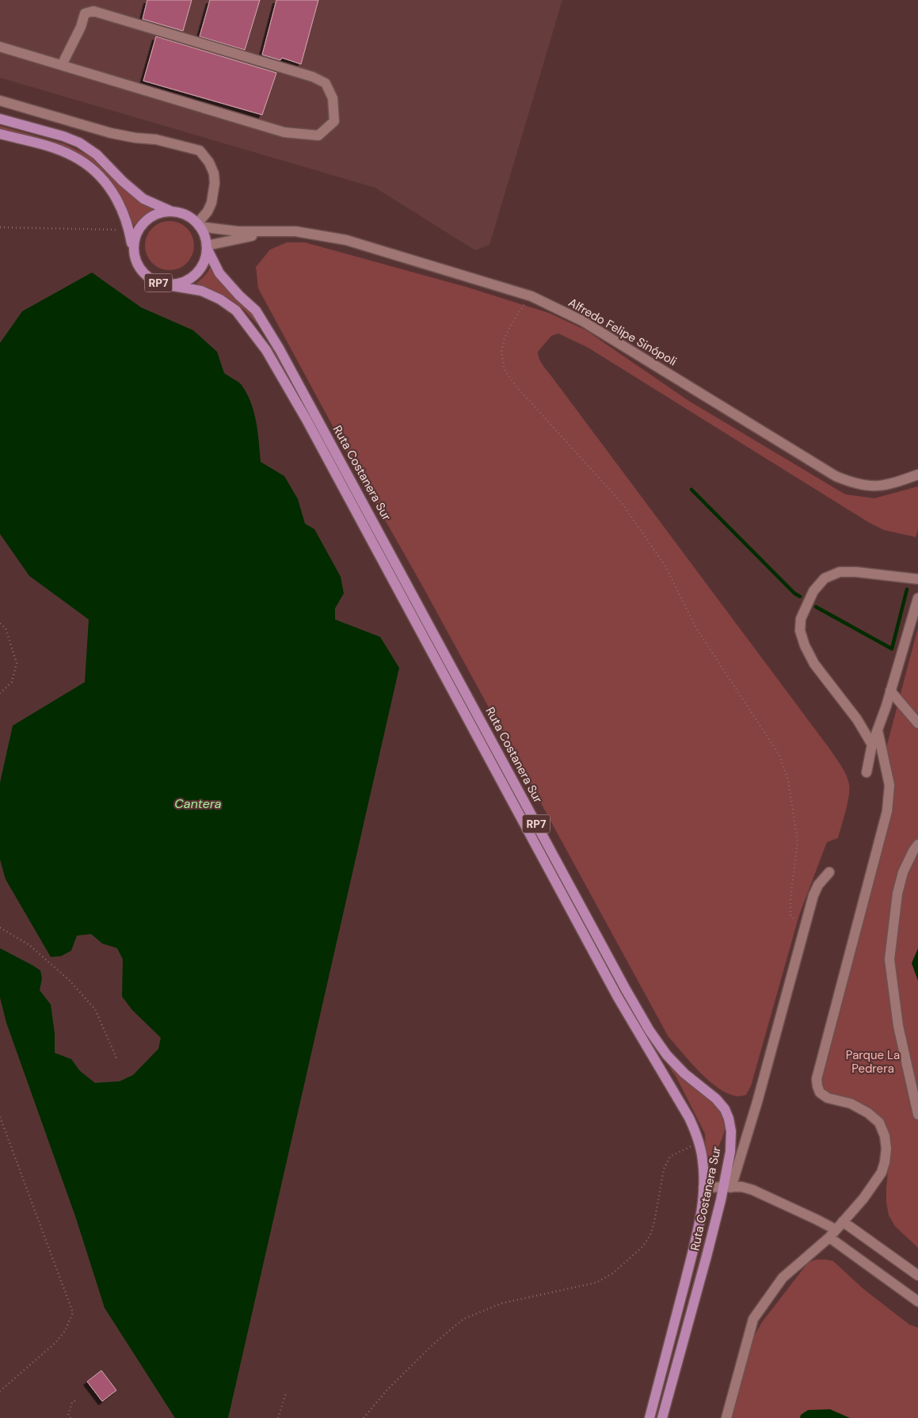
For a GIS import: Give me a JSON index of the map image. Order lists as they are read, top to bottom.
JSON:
{
  "streets": {
    "main road": ["RP7", "Ruta Costanera Sur"],
    "street": ["Alfredo Felipe Sinópoli"]
  },
  "crossings": [
    ["RP7", "Ruta Costanera Sur"]
  ],
  "water": ["Cantera"],
  "parks": ["Parque La Pedrera"]
}
